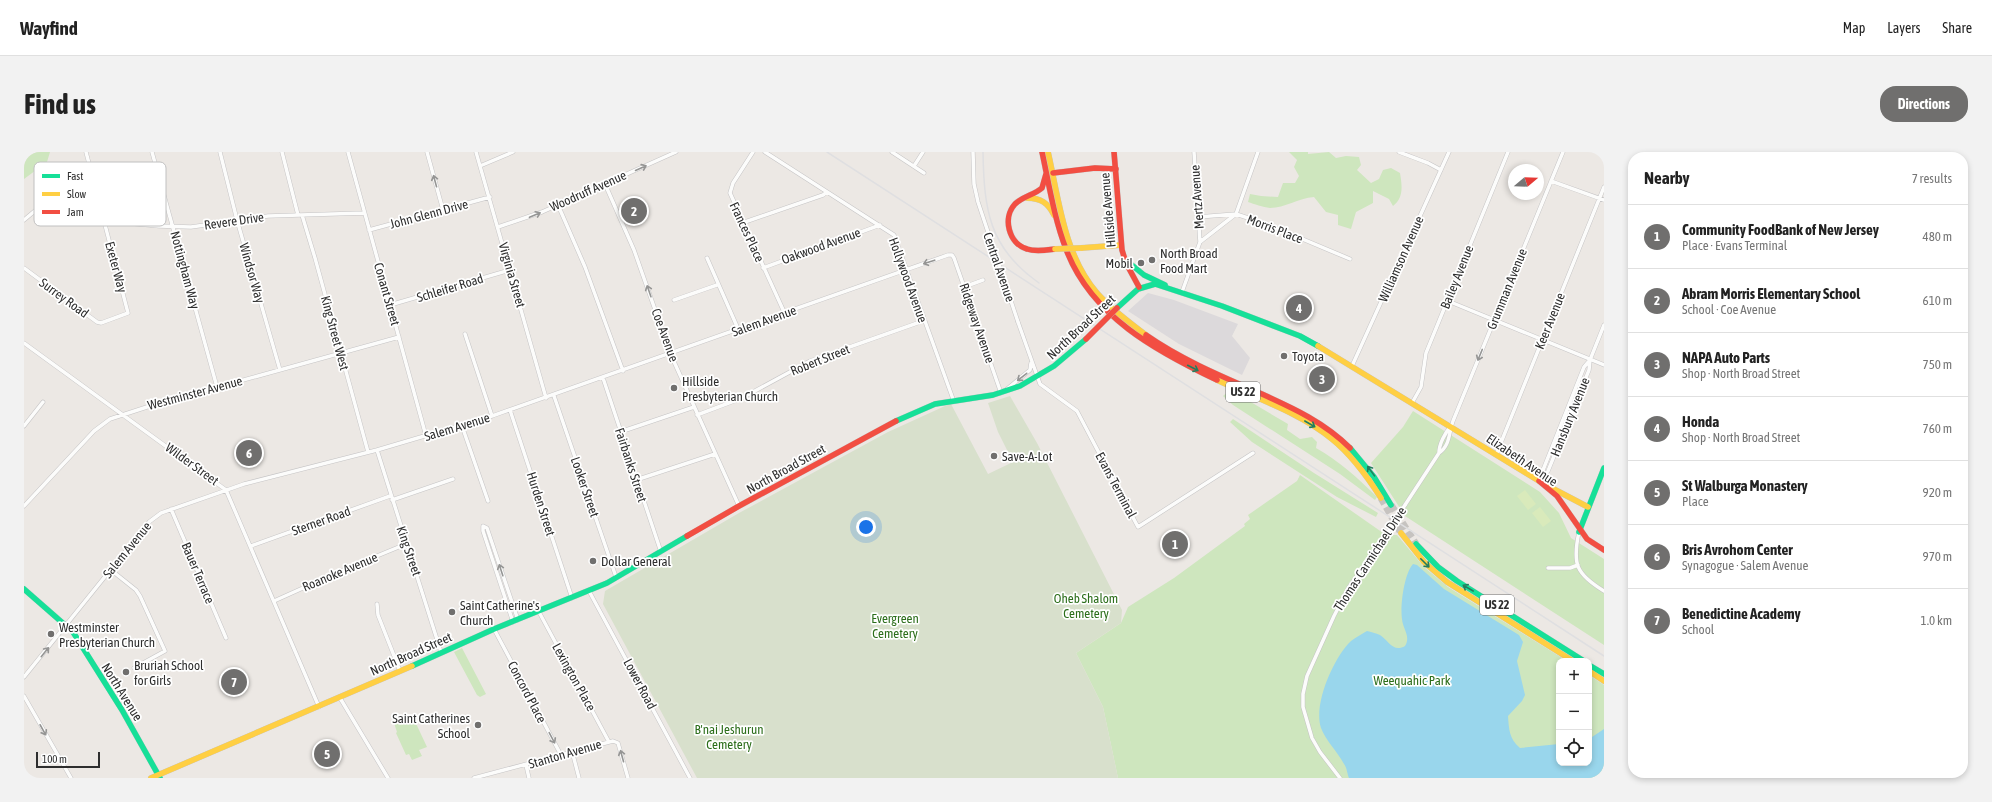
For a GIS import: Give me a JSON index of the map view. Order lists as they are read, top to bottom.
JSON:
{
  "streets": {
    "main road": [
      "Hillside Avenue",
      "North Broad Street",
      "US 22",
      "Elizabeth Avenue",
      "North Avenue"
    ],
    "street": [
      "Woodruff Avenue",
      "Mertz Avenue",
      "John Glenn Drive",
      "Revere Drive",
      "Morris Place",
      "Frances Place",
      "Oakwood Avenue",
      "Williamson Avenue",
      "Exeter Way",
      "Central Avenue",
      "Nottingham Way",
      "Windsor Way",
      "Virginia Street",
      "Bailey Avenue",
      "Hollywood Avenue",
      "Schleifer Road",
      "Grumman Avenue",
      "Conant Street",
      "Surrey Road",
      "Salem Avenue",
      "Keer Avenue",
      "Ridgeway Avenue",
      "King Street West",
      "Coe Avenue",
      "Robert Street",
      "Westminster Avenue",
      "Hansbury Avenue",
      "Wilder Street",
      "Fairbanks Street",
      "Evans Terminal",
      "Looker Street",
      "Hurden Street",
      "Sterner Road",
      "King Street",
      "Thomas Carmichael Drive",
      "Roanoke Avenue",
      "Bauer Terrace",
      "Lexington Place",
      "Lower Road",
      "Concord Place",
      "Stanton Avenue"
    ]
  },
  "crossings": [
    ["Woodruff Avenue", "Virginia Street"],
    ["Woodruff Avenue", "Coe Avenue"],
    ["Mertz Avenue", "Morris Place"],
    ["Hillside Avenue", "North Broad Street"],
    ["John Glenn Drive", "Virginia Street"],
    ["John Glenn Drive", "Conant Street"],
    ["Revere Drive", "Nottingham Way"],
    ["Revere Drive", "Windsor Way"],
    ["Revere Drive", "Conant Street"],
    ["Revere Drive", "King Street West"],
    ["Frances Place", "Oakwood Avenue"],
    ["Frances Place", "Salem Avenue"],
    ["Oakwood Avenue", "Hollywood Avenue"],
    ["Exeter Way", "Surrey Road"],
    ["Central Avenue", "North Broad Street"],
    ["Central Avenue", "Evans Terminal"],
    ["Nottingham Way", "Westminster Avenue"],
    ["Windsor Way", "Westminster Avenue"],
    ["Virginia Street", "Schleifer Road"],
    ["Virginia Street", "Salem Avenue"],
    ["Bailey Avenue", "Elizabeth Avenue"],
    ["Hollywood Avenue", "Salem Avenue"],
    ["Hollywood Avenue", "North Broad Street"],
    ["Hollywood Avenue", "Robert Street"],
    ["Schleifer Road", "Conant Street"],
    ["Grumman Avenue", "Elizabeth Avenue"],
    ["Grumman Avenue", "Thomas Carmichael Drive"],
    ["Conant Street", "Salem Avenue"],
    ["Conant Street", "Westminster Avenue"],
    ["Salem Avenue", "Ridgeway Avenue"],
    ["Salem Avenue", "King Street West"],
    ["Salem Avenue", "Coe Avenue"],
    ["Salem Avenue", "Wilder Street"],
    ["Salem Avenue", "Fairbanks Street"],
    ["Salem Avenue", "Looker Street"],
    ["Salem Avenue", "Hurden Street"],
    ["Salem Avenue", "King Street"],
    ["Salem Avenue", "Bauer Terrace"],
    ["Salem Avenue", "North Avenue"],
    ["Keer Avenue", "Elizabeth Avenue"],
    ["Ridgeway Avenue", "North Broad Street"],
    ["North Broad Street", "Coe Avenue"],
    ["North Broad Street", "Wilder Street"],
    ["North Broad Street", "Fairbanks Street"],
    ["North Broad Street", "Evans Terminal"],
    ["North Broad Street", "Looker Street"],
    ["North Broad Street", "Hurden Street"],
    ["North Broad Street", "King Street"],
    ["North Broad Street", "Lexington Place"],
    ["North Broad Street", "Lower Road"],
    ["North Broad Street", "North Avenue"],
    ["North Broad Street", "Concord Place"],
    ["King Street West", "Westminster Avenue"],
    ["Coe Avenue", "Robert Street"],
    ["Westminster Avenue", "Wilder Street"],
    ["Hansbury Avenue", "Elizabeth Avenue"],
    ["Elizabeth Avenue", "Thomas Carmichael Drive"],
    ["Wilder Street", "Sterner Road"],
    ["Wilder Street", "Roanoke Avenue"],
    ["Sterner Road", "King Street"],
    ["King Street", "Roanoke Avenue"],
    ["Lexington Place", "Stanton Avenue"],
    ["Concord Place", "Stanton Avenue"]
  ],
  "one_way": [
    "Woodruff Avenue",
    "Grumman Avenue",
    "Coe Avenue",
    "Concord Place"
  ],
  "parks": [
    "Oheb Shalom Cemetery",
    "Evergreen Cemetery",
    "Weequahic Park",
    "B'nai Jeshurun Cemetery"
  ],
  "places": [
    "North Broad Food Mart",
    "Mobil",
    "Toyota",
    "Hillside Presbyterian Church",
    "Save-A-Lot",
    "Dollar General",
    "Saint Catherine's Church",
    "Westminster Presbyterian Church",
    "Bruriah School for Girls",
    "Saint Catherines School"
  ],
  "legend": ["Fast", "Slow", "Jam"],
  "scale_bar": "100 m",
  "north": "right",
  "page": {
    "header": "Wayfind",
    "nav": ["Map", "Layers", "Share"],
    "buttons": "Directions",
    "title": "Find us",
    "heading": ["Nearby", "7 results"],
    "pins": [
      "2",
      "4",
      "3",
      "6",
      "1",
      "7",
      "5"
    ],
    "list": [
      {
        "mark": "1",
        "name": "Community FoodBank of New Jersey",
        "note": "Place · Evans Terminal",
        "value": "480 m"
      },
      {
        "mark": "2",
        "name": "Abram Morris Elementary School",
        "note": "School · Coe Avenue",
        "value": "610 m"
      },
      {
        "mark": "3",
        "name": "NAPA Auto Parts",
        "note": "Shop · North Broad Street",
        "value": "750 m"
      },
      {
        "mark": "4",
        "name": "Honda",
        "note": "Shop · North Broad Street",
        "value": "760 m"
      },
      {
        "mark": "5",
        "name": "St Walburga Monastery",
        "note": "Place",
        "value": "920 m"
      },
      {
        "mark": "6",
        "name": "Bris Avrohom Center",
        "note": "Synagogue · Salem Avenue",
        "value": "970 m"
      },
      {
        "mark": "7",
        "name": "Benedictine Academy",
        "note": "School",
        "value": "1.0 km"
      }
    ],
    "map_buttons": ["+", "−"],
    "scale": "100 m"
  }
}
